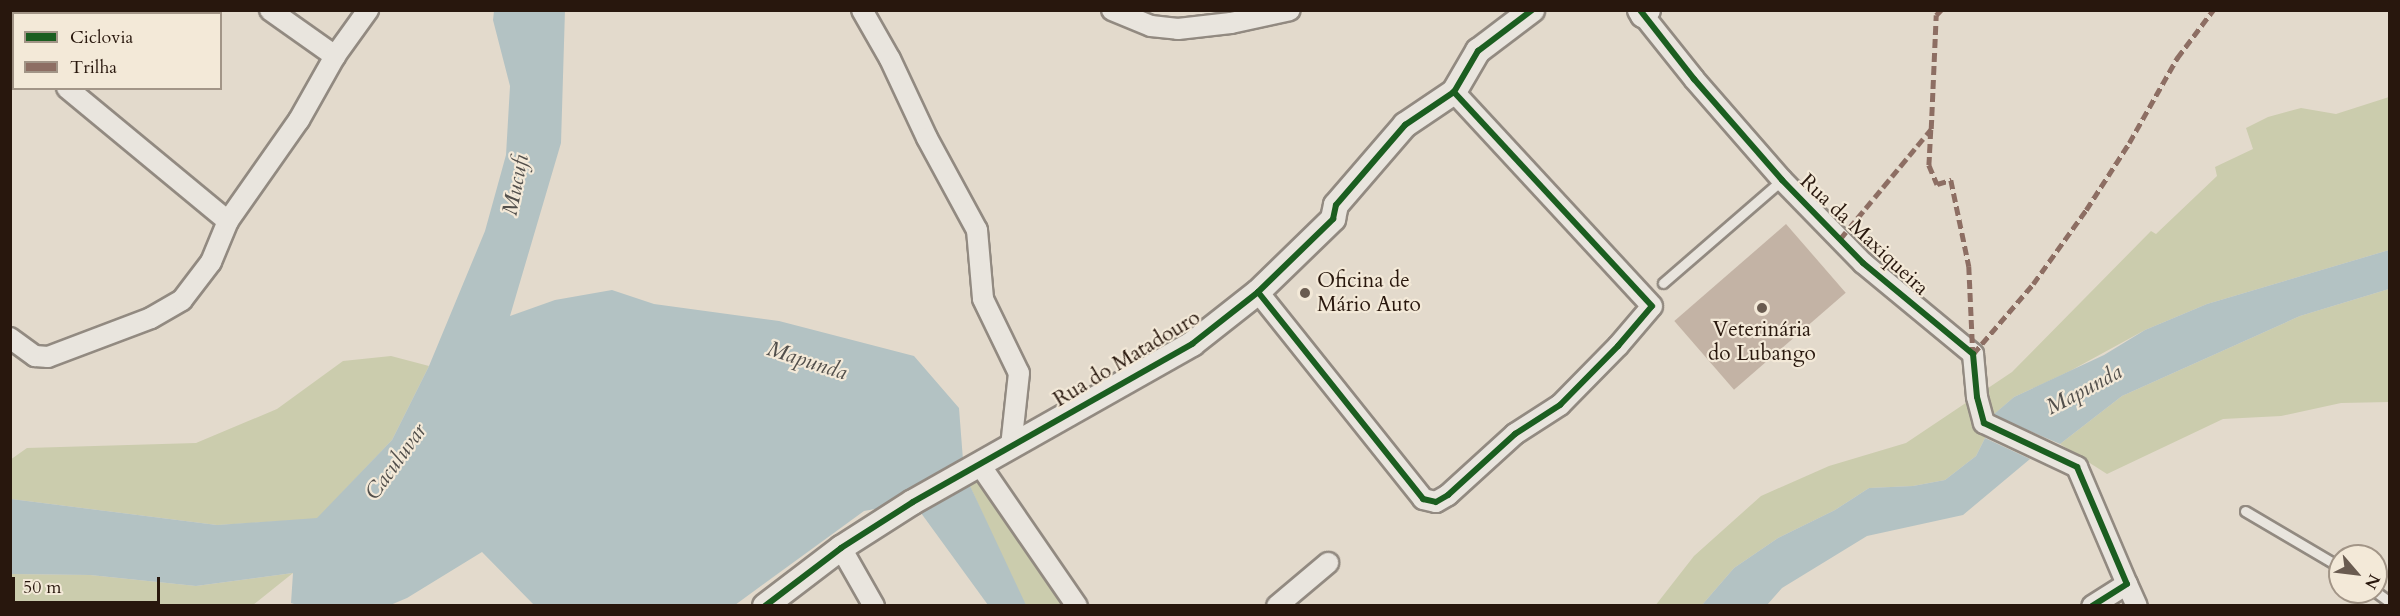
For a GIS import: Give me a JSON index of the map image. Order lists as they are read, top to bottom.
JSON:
{
  "streets": {
    "street": ["Rua da Maxiqueira", "Rua do Matadouro"]
  },
  "water": ["Mucufi", "Mapunda", "Caculuvar"],
  "places": ["Oficina de Mário Auto", "Veterinária do Lubango"],
  "legend": ["Ciclovia", "Trilha"],
  "scale_bar": "50 m",
  "north": "bottom right"
}
